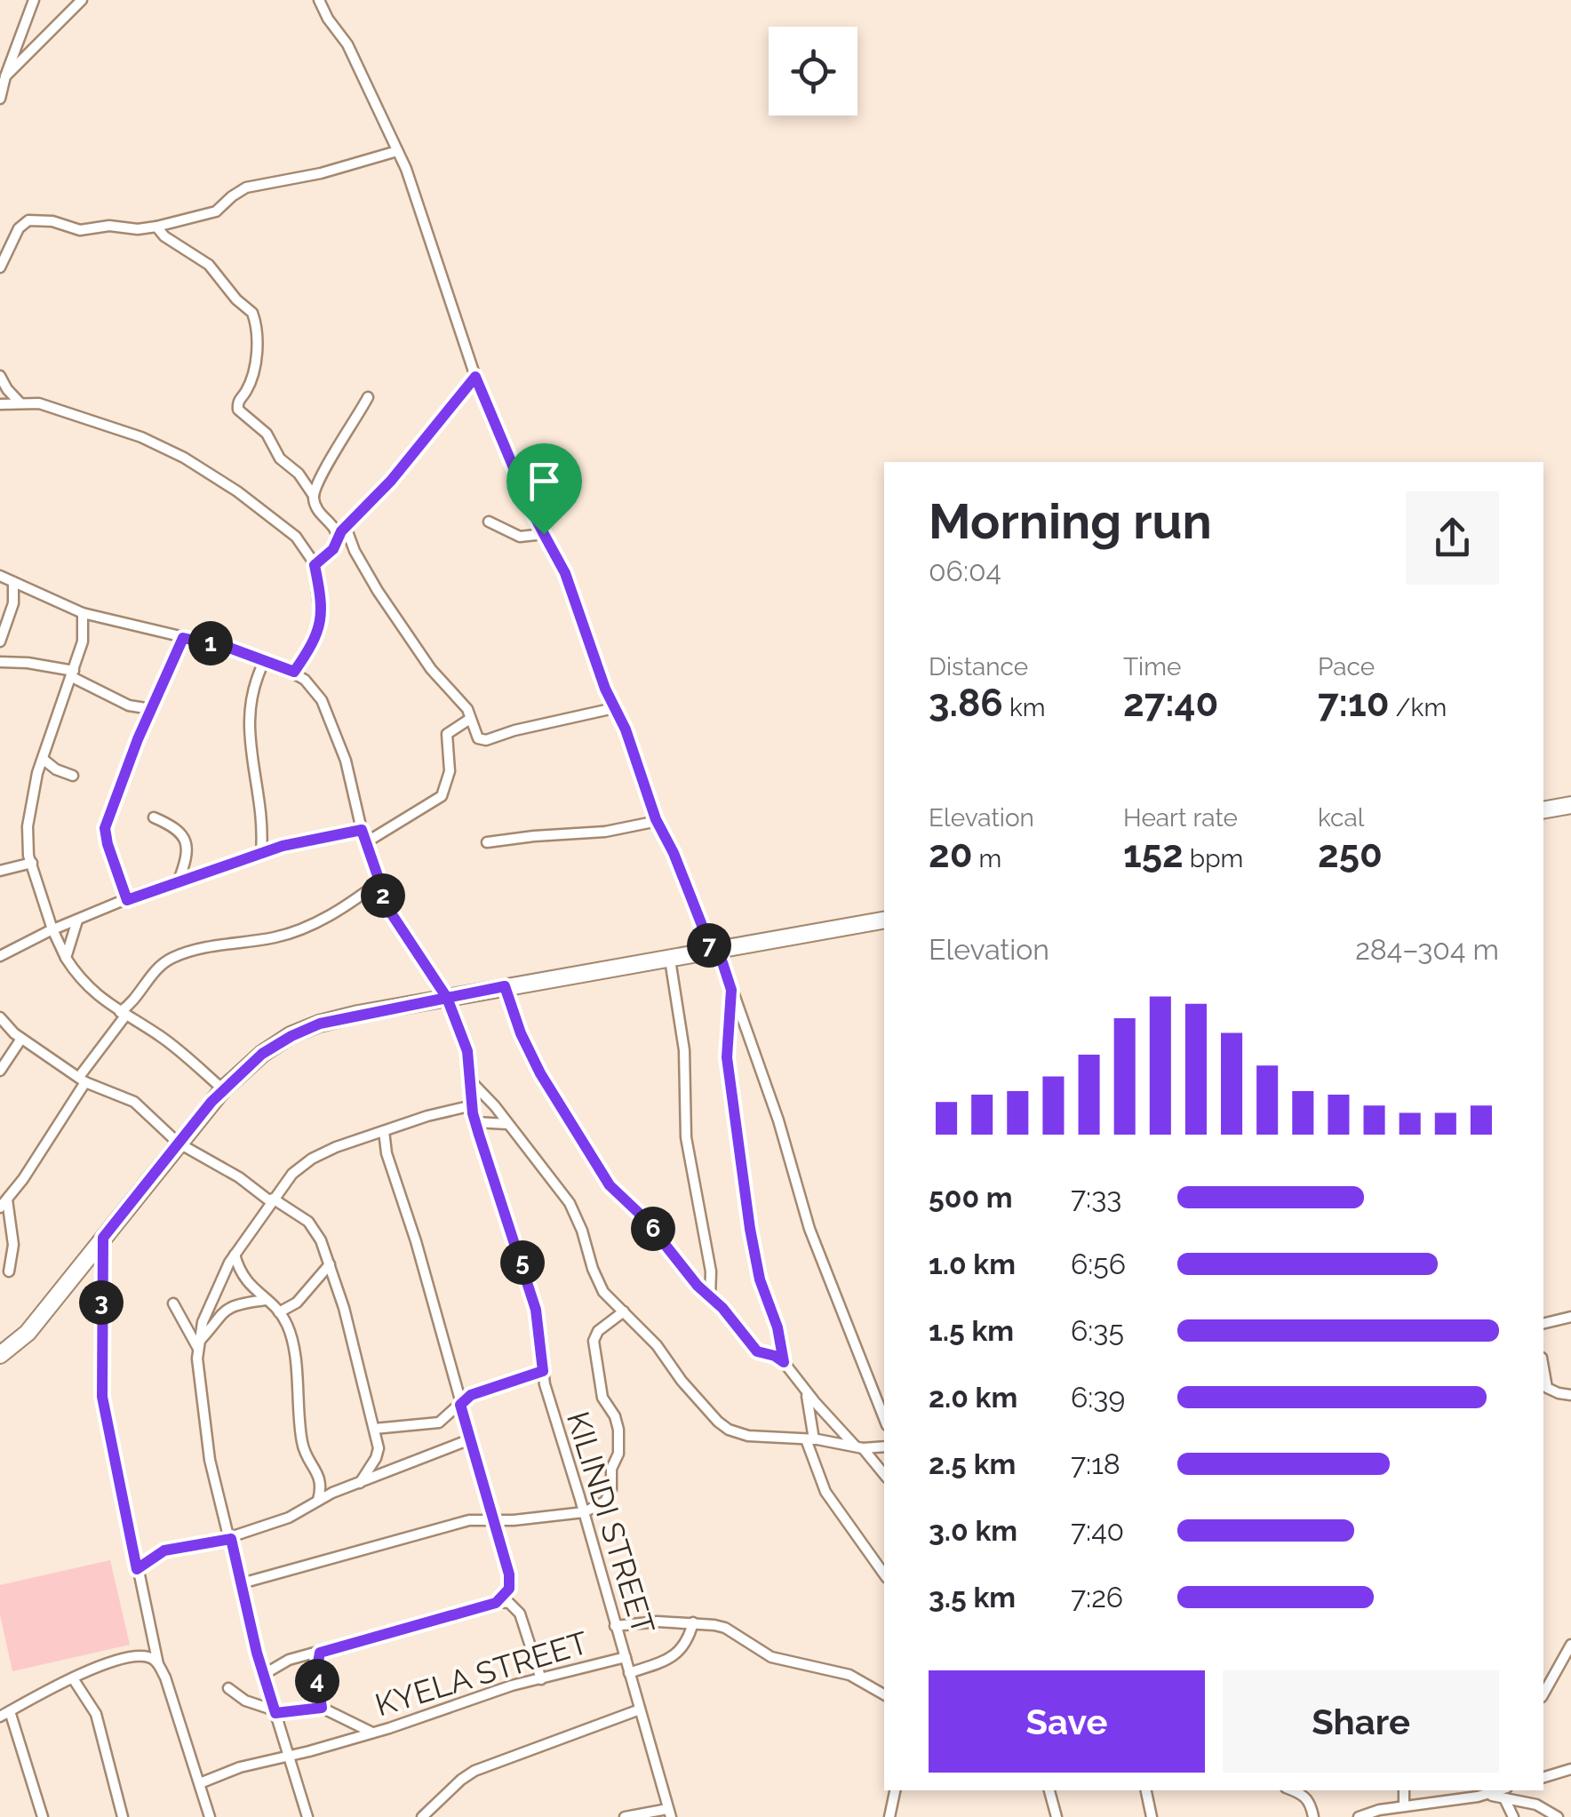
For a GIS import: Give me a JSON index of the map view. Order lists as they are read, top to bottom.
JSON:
{
  "streets": {
    "street": ["KILINDI STREET", "KYELA STREET"]
  },
  "crossings": [
    ["KILINDI STREET", "KYELA STREET"]
  ],
  "page": {
    "heading": ["Morning run", "06:04"],
    "stats": [
      ["Distance", "3.86 km"],
      ["Time", "27:40"],
      ["Pace", "7:10 /km"],
      ["Elevation", "20 m"],
      ["Heart rate", "152 bpm"],
      ["kcal", "250"]
    ],
    "pins": [
      "1",
      "2",
      "7",
      "6",
      "5",
      "3",
      "4"
    ],
    "chart": ["Elevation", "284–304 m"],
    "list": [
      {
        "name": "500 m",
        "note": "7:33"
      },
      {
        "name": "1.0 km",
        "note": "6:56"
      },
      {
        "name": "1.5 km",
        "note": "6:35"
      },
      {
        "name": "2.0 km",
        "note": "6:39"
      },
      {
        "name": "2.5 km",
        "note": "7:18"
      },
      {
        "name": "3.0 km",
        "note": "7:40"
      },
      {
        "name": "3.5 km",
        "note": "7:26"
      }
    ],
    "buttons": ["Save", "Share"]
  }
}
